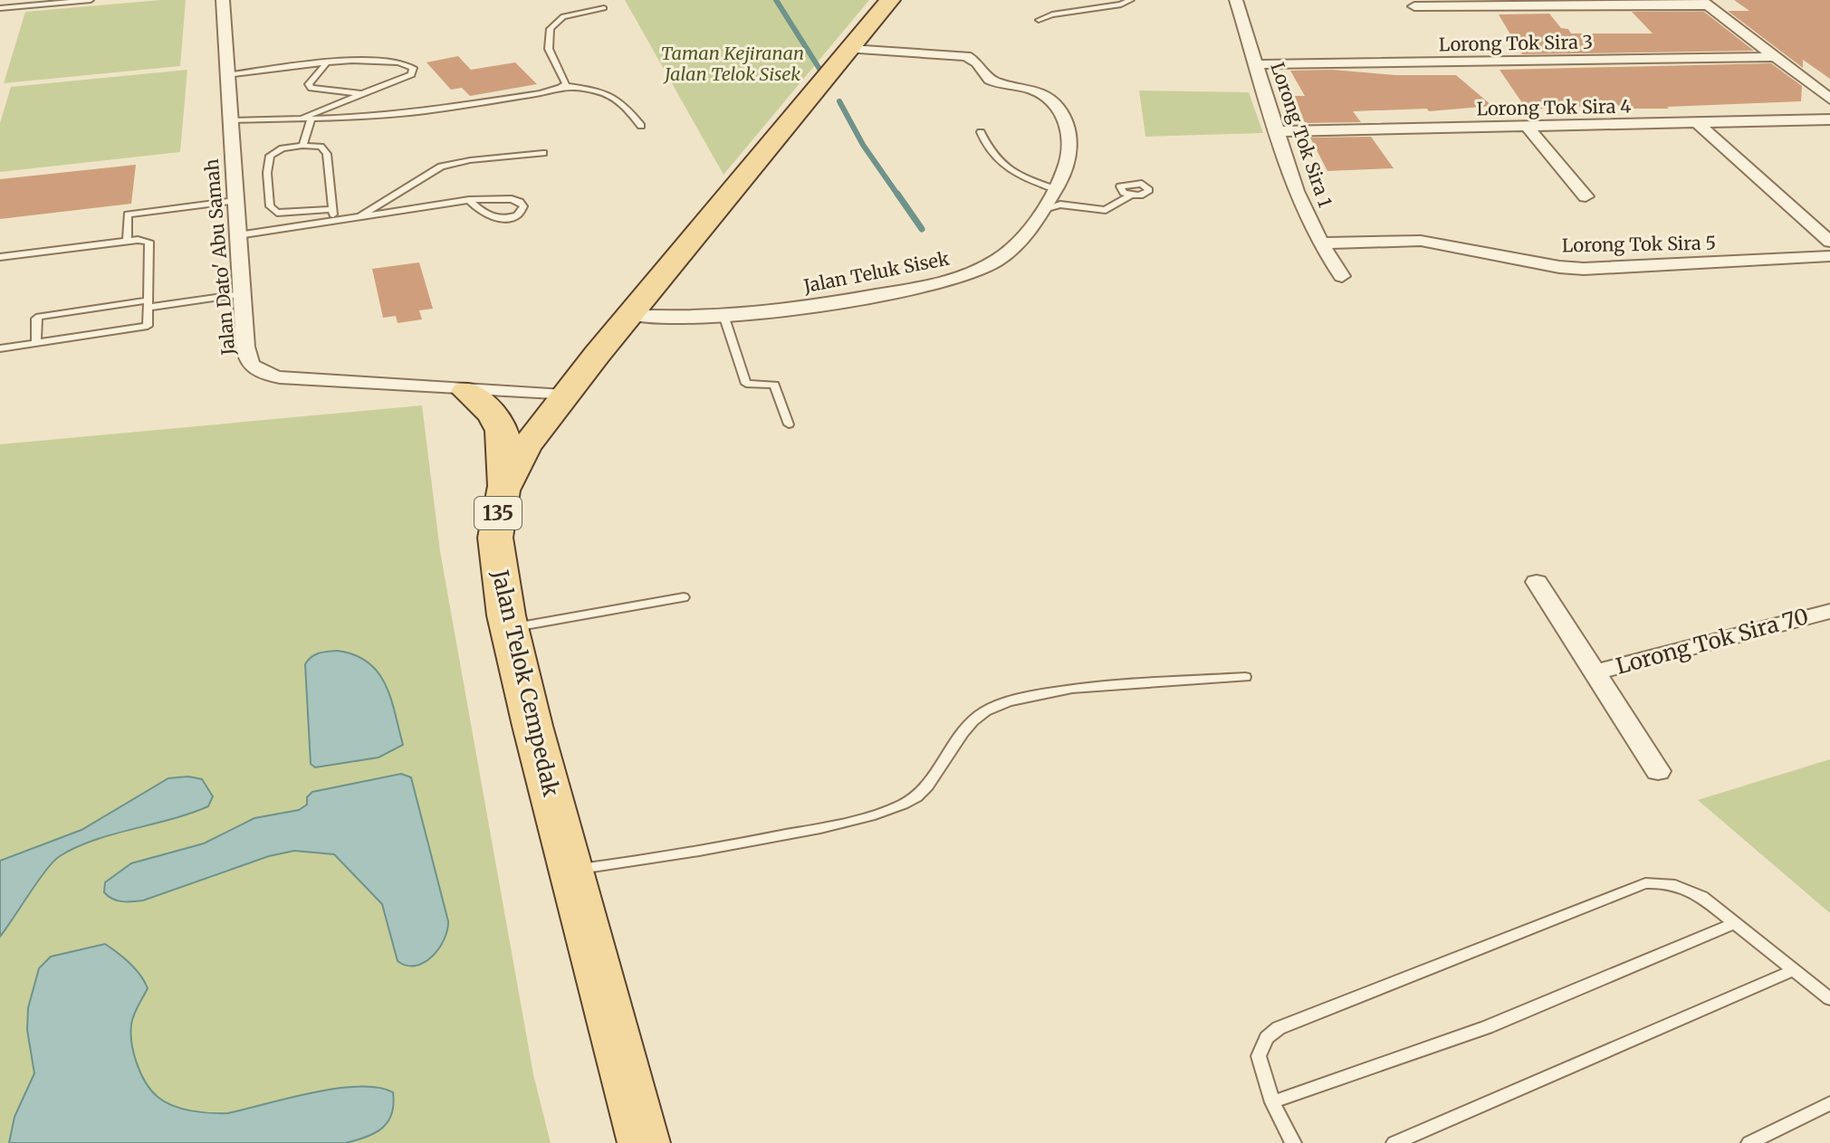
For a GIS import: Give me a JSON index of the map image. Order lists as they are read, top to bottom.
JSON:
{
  "streets": {
    "main road": ["135", "Jalan Telok Cempedak"],
    "street": [
      "Lorong Tok Sira 3",
      "Lorong Tok Sira 4",
      "Lorong Tok Sira 1",
      "Lorong Tok Sira 5",
      "Jalan Dato' Abu Samah",
      "Jalan Teluk Sisek",
      "Lorong Tok Sira 70"
    ]
  },
  "crossings": [
    ["Lorong Tok Sira 3", "Lorong Tok Sira 1"],
    ["Lorong Tok Sira 4", "Lorong Tok Sira 1"],
    ["Lorong Tok Sira 1", "Lorong Tok Sira 5"],
    ["Jalan Dato' Abu Samah", "Jalan Telok Cempedak"],
    ["Jalan Teluk Sisek", "Jalan Telok Cempedak"]
  ],
  "parks": ["Taman Kejiranan Jalan Telok Sisek"]
}
